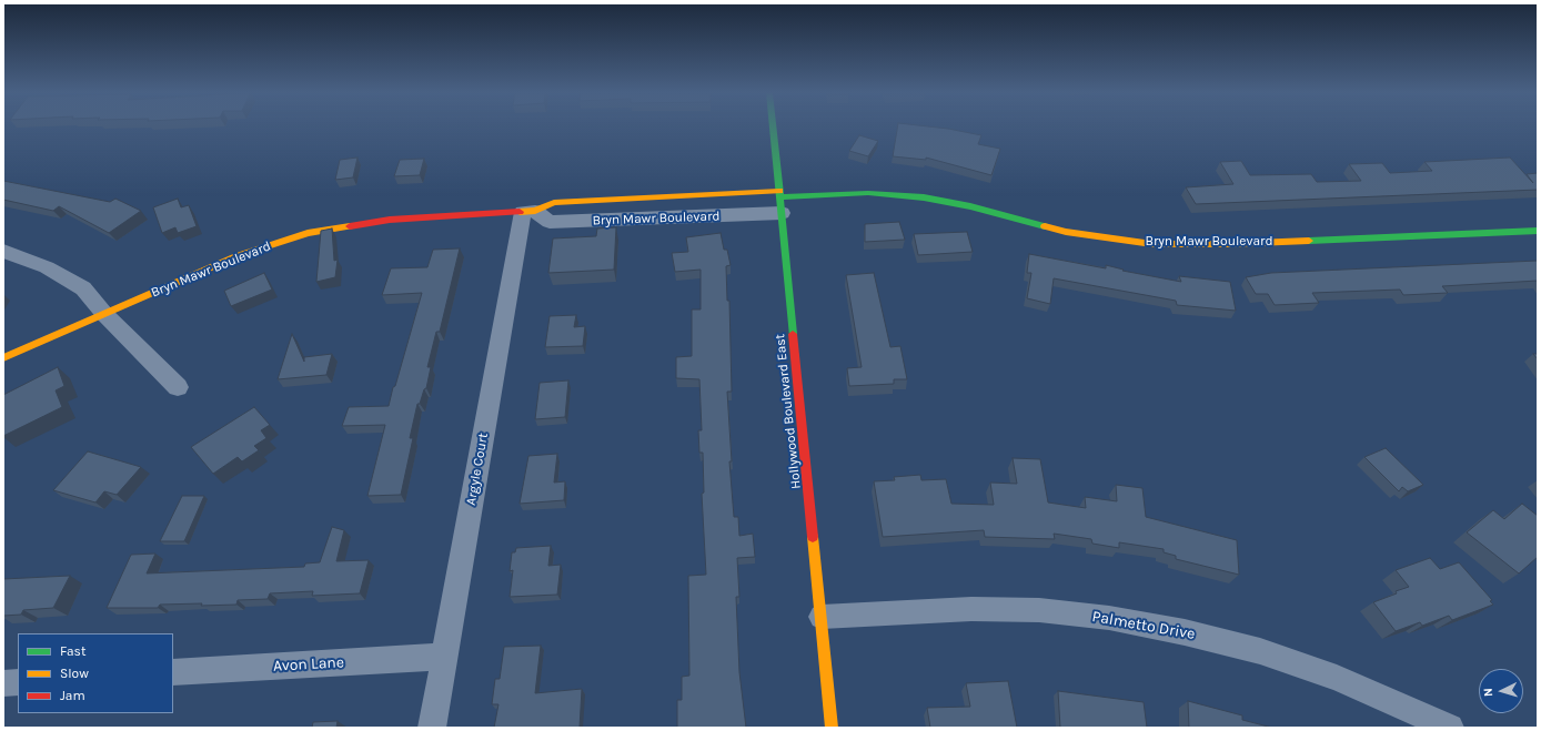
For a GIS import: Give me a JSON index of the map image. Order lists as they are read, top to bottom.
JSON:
{
  "streets": {
    "street": [
      "Bryn Mawr Boulevard",
      "Hollywood Boulevard East",
      "Argyle Court",
      "Palmetto Drive",
      "Avon Lane"
    ]
  },
  "crossings": [
    ["Bryn Mawr Boulevard", "Hollywood Boulevard East"],
    ["Bryn Mawr Boulevard", "Argyle Court"],
    ["Hollywood Boulevard East", "Palmetto Drive"],
    ["Argyle Court", "Avon Lane"]
  ],
  "legend": ["Fast", "Slow", "Jam"],
  "north": "left"
}
